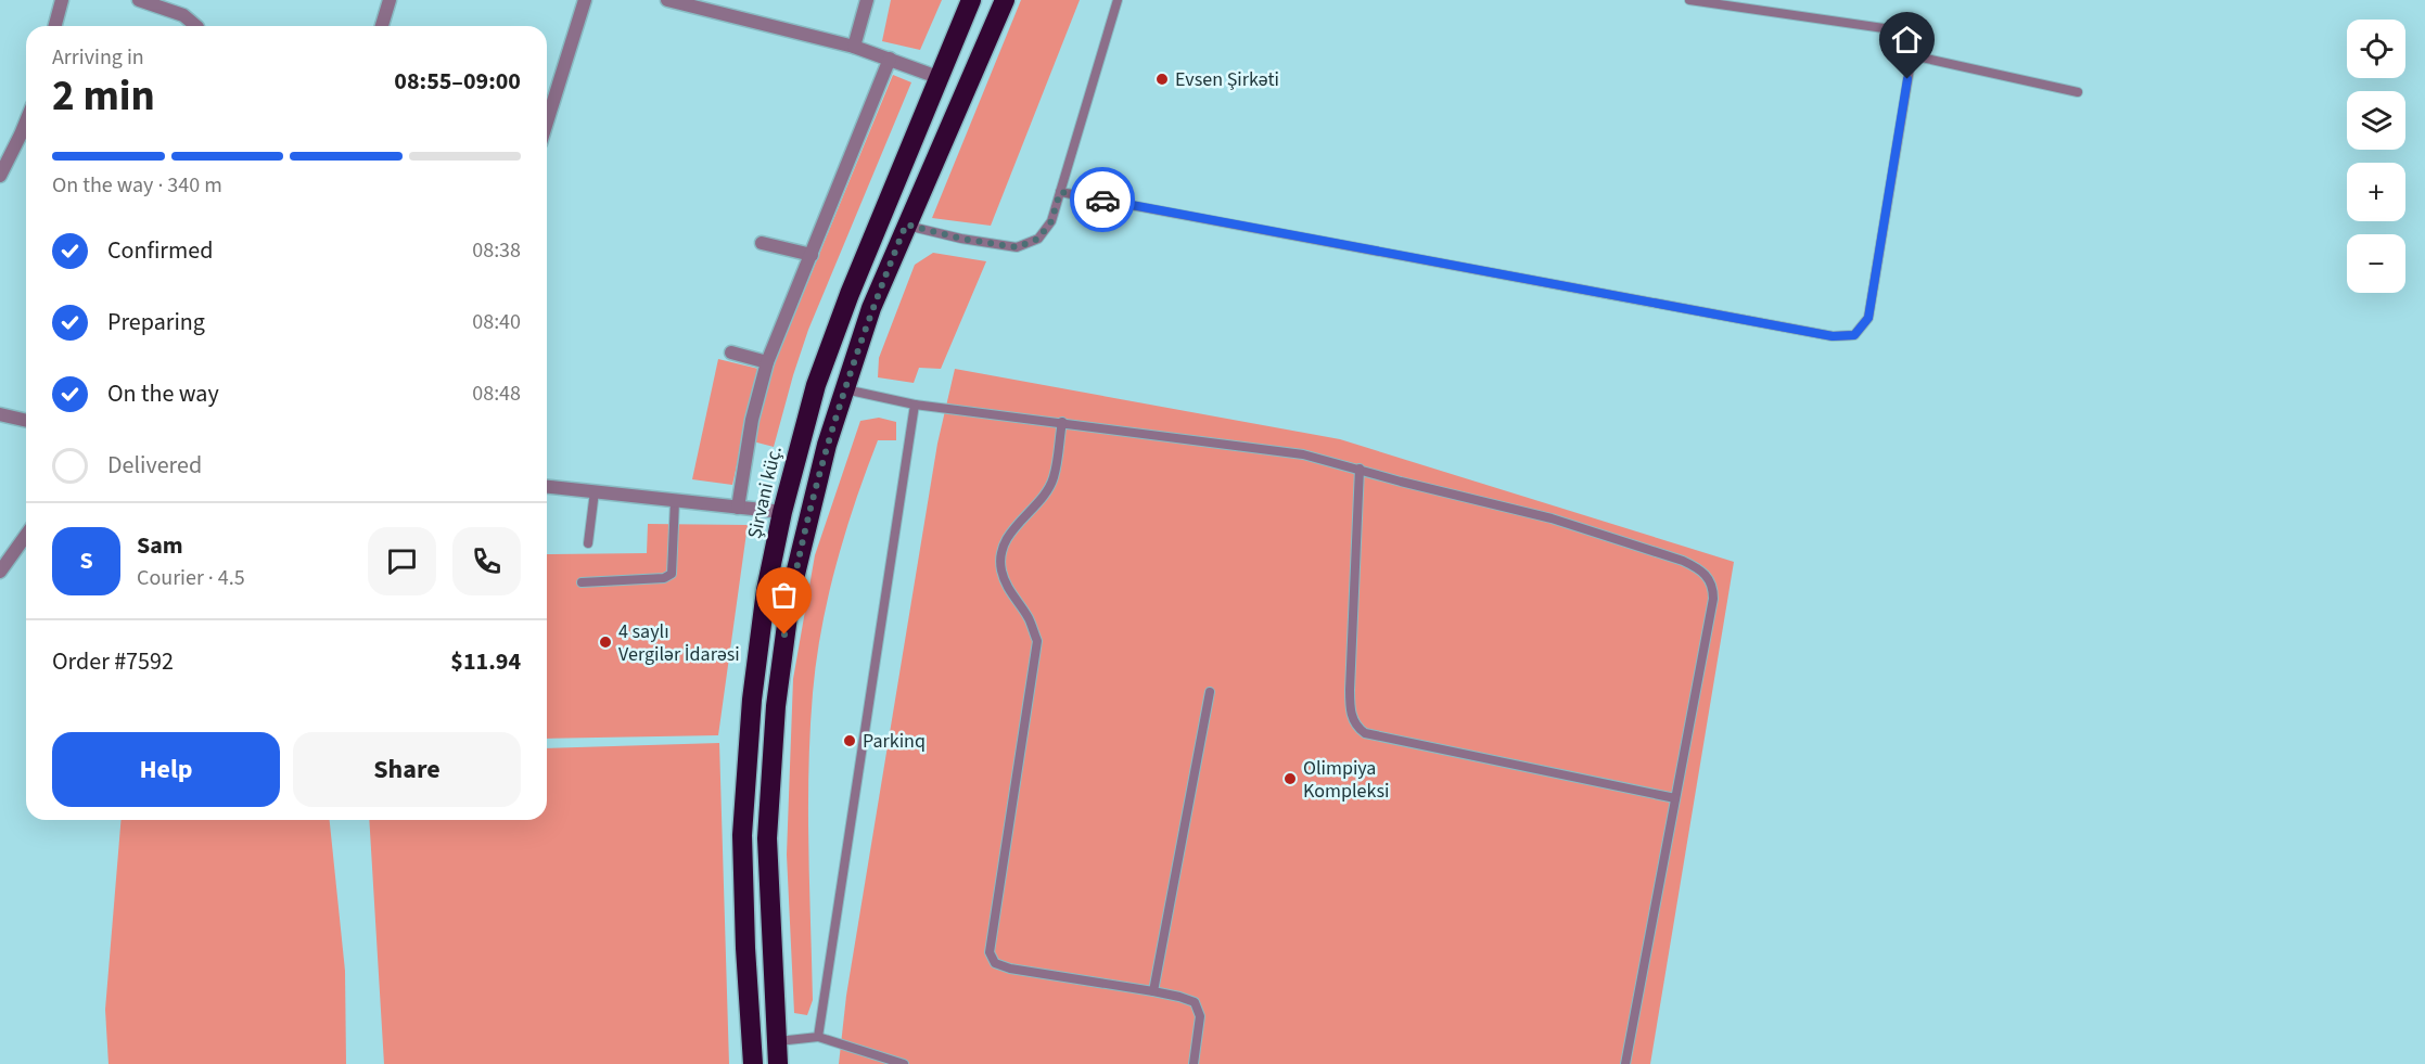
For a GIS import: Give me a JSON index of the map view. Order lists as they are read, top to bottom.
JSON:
{
  "streets": {
    "highway": ["Şirvani küç."]
  },
  "places": [
    "Evsen Şirkəti",
    "4 saylı Vergilər İdarəsi",
    "Parkinq",
    "Olimpiya Kompleksi"
  ],
  "page": {
    "map_buttons": ["+", "−"],
    "heading": ["2 min", "Arriving in", "08:55–09:00"],
    "panel": [
      "Sam",
      "Courier · 4.5",
      "Order #7592",
      "$11.94"
    ],
    "bar": "On the way · 340 m",
    "list": [
      ["Confirmed", "08:38"],
      ["Preparing", "08:40"],
      ["On the way", "08:48"],
      "Delivered"
    ],
    "round": "S",
    "buttons": ["Help", "Share"]
  }
}
